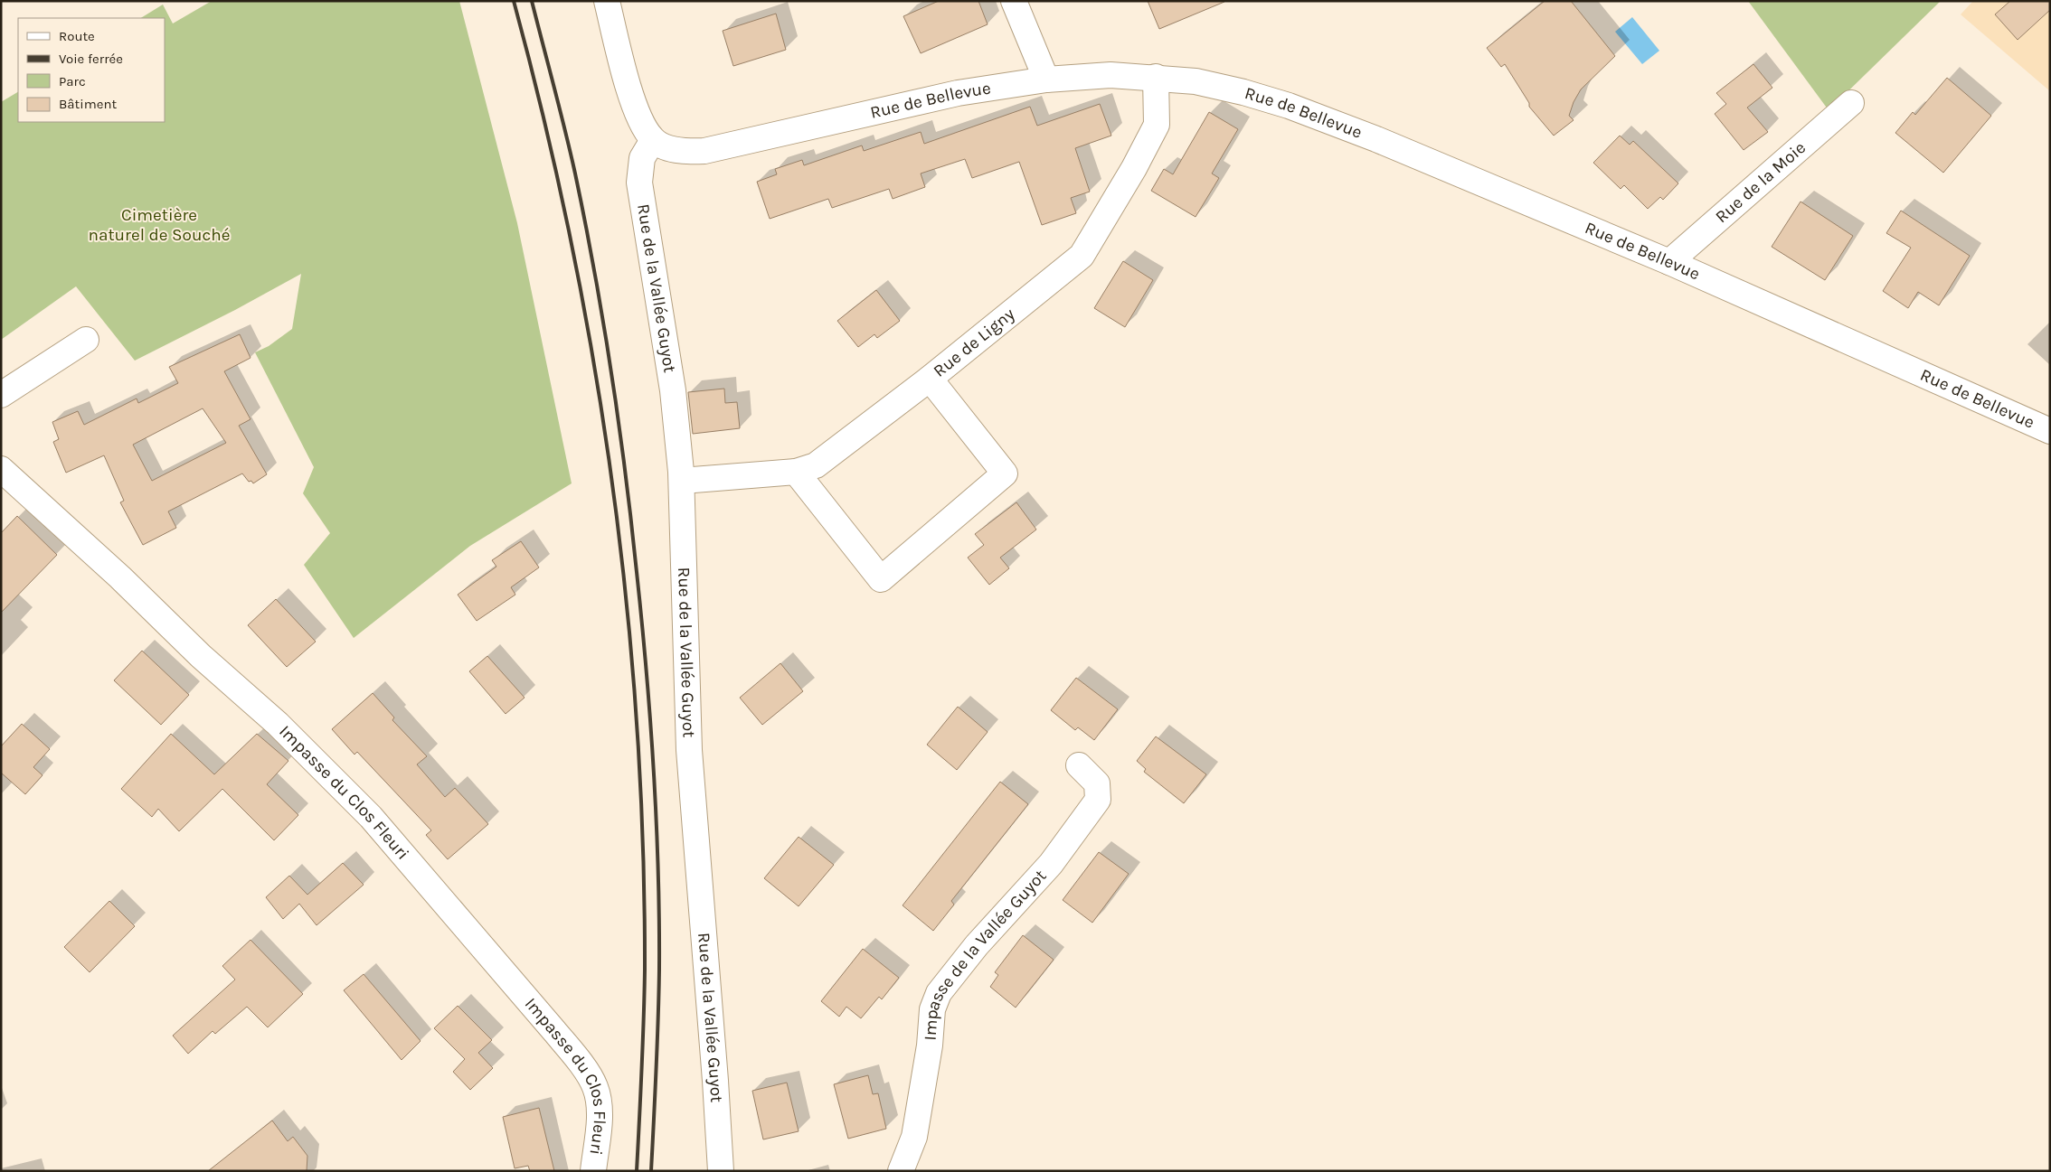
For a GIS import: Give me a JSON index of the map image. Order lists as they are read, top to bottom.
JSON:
{
  "streets": {
    "street": [
      "Rue de Bellevue",
      "Rue de la Moie",
      "Rue de la Vallée Guyot",
      "Rue de Ligny",
      "Impasse du Clos Fleuri",
      "Impasse de la Vallée Guyot"
    ]
  },
  "crossings": [
    ["Rue de Bellevue", "Rue de la Moie"],
    ["Rue de Bellevue", "Rue de la Vallée Guyot"],
    ["Rue de Bellevue", "Rue de Ligny"],
    ["Rue de la Vallée Guyot", "Rue de Ligny"]
  ],
  "parks": ["Cimetière naturel de Souché"],
  "legend": [
    "Route",
    "Voie ferrée",
    "Parc",
    "Bâtiment"
  ]
}
